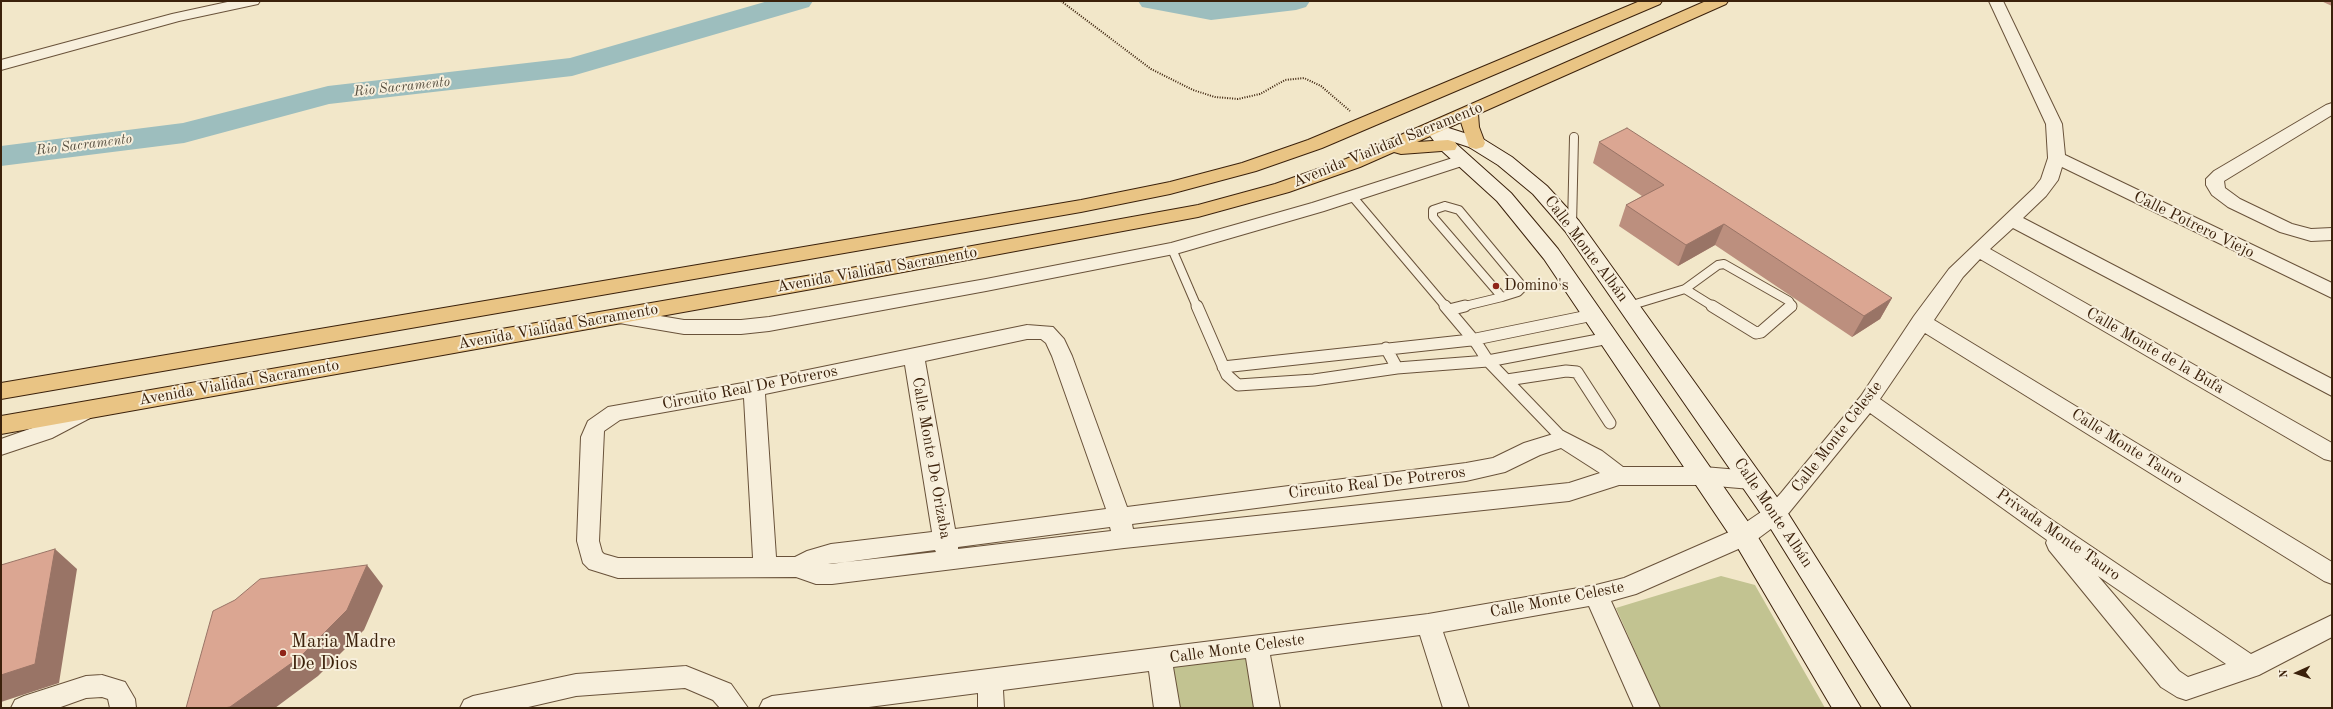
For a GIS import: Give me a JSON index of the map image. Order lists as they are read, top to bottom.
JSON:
{
  "streets": {
    "highway": ["Avenida Vialidad Sacramento"],
    "main road": ["Calle Monte Albán"],
    "street": [
      "Calle Potrero Viejo",
      "Calle Monte de la Bufa",
      "Circuito Real De Potreros",
      "Calle Monte Celeste",
      "Calle Monte Tauro",
      "Calle Monte De Orizaba",
      "Privada Monte Tauro"
    ]
  },
  "crossings": [
    ["Avenida Vialidad Sacramento", "Calle Monte Albán"],
    ["Calle Potrero Viejo", "Calle Monte Celeste"],
    ["Calle Monte Albán", "Circuito Real De Potreros"],
    ["Calle Monte Albán", "Calle Monte Celeste"],
    ["Calle Monte de la Bufa", "Calle Monte Celeste"],
    ["Circuito Real De Potreros", "Calle Monte De Orizaba"],
    ["Calle Monte Celeste", "Calle Monte Tauro"],
    ["Calle Monte Celeste", "Privada Monte Tauro"]
  ],
  "water": ["Rio Sacramento"],
  "places": ["Domino's", "Maria Madre De Dios"],
  "north": "left"
}
